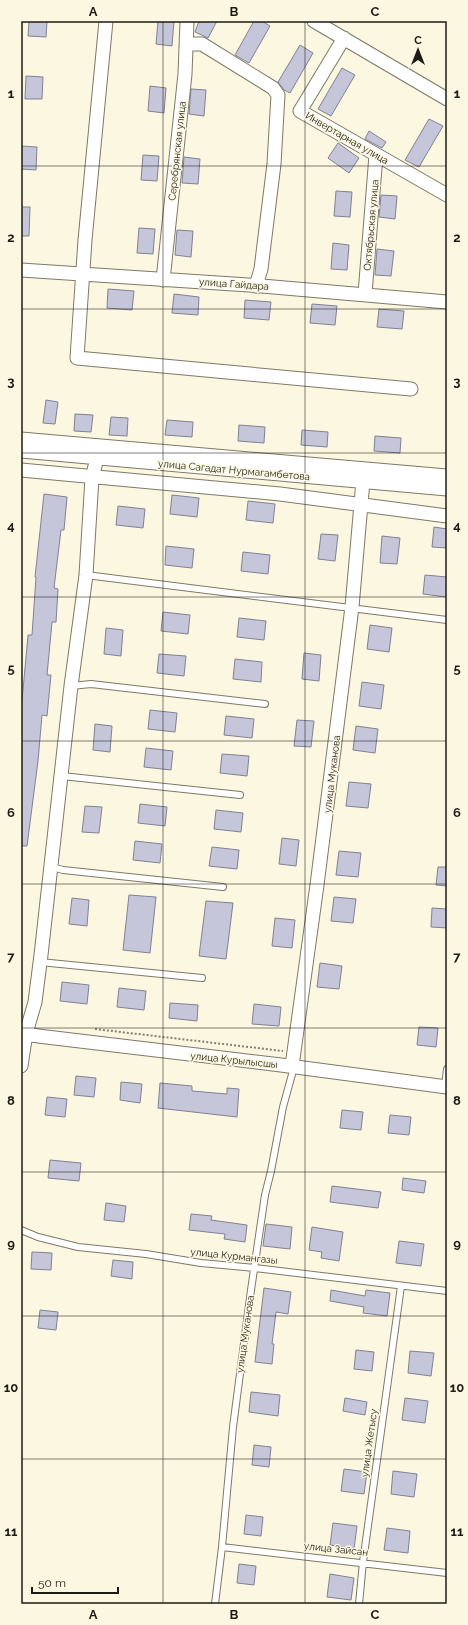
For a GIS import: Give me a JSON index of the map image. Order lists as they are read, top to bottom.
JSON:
{
  "streets": {
    "street": [
      "Инвертарная улица",
      "Серебрянская улица",
      "Октябрьская улица",
      "улица Гайдара",
      "улица Сагадат Нурмагамбетова",
      "улица Муканова",
      "улица Курылысшы"
    ],
    "lane": ["улица Курмангазы", "улица Жетысу", "улица Зайсан"]
  },
  "crossings": [
    ["Инвертарная улица", "Октябрьская улица"],
    ["Серебрянская улица", "улица Гайдара"],
    ["Октябрьская улица", "улица Гайдара"],
    ["улица Сагадат Нурмагамбетова", "улица Муканова"],
    ["улица Муканова", "улица Курылысшы"],
    ["улица Муканова", "улица Курмангазы"],
    ["улица Муканова", "улица Зайсан"],
    ["улица Курмангазы", "улица Жетысу"],
    ["улица Жетысу", "улица Зайсан"]
  ],
  "scale_bar": "50 m",
  "north": "top",
  "grid": {
    "columns": ["A", "B", "C"],
    "rows": [
      "1",
      "2",
      "3",
      "4",
      "5",
      "6",
      "7",
      "8",
      "9",
      "10",
      "11"
    ]
  }
}
